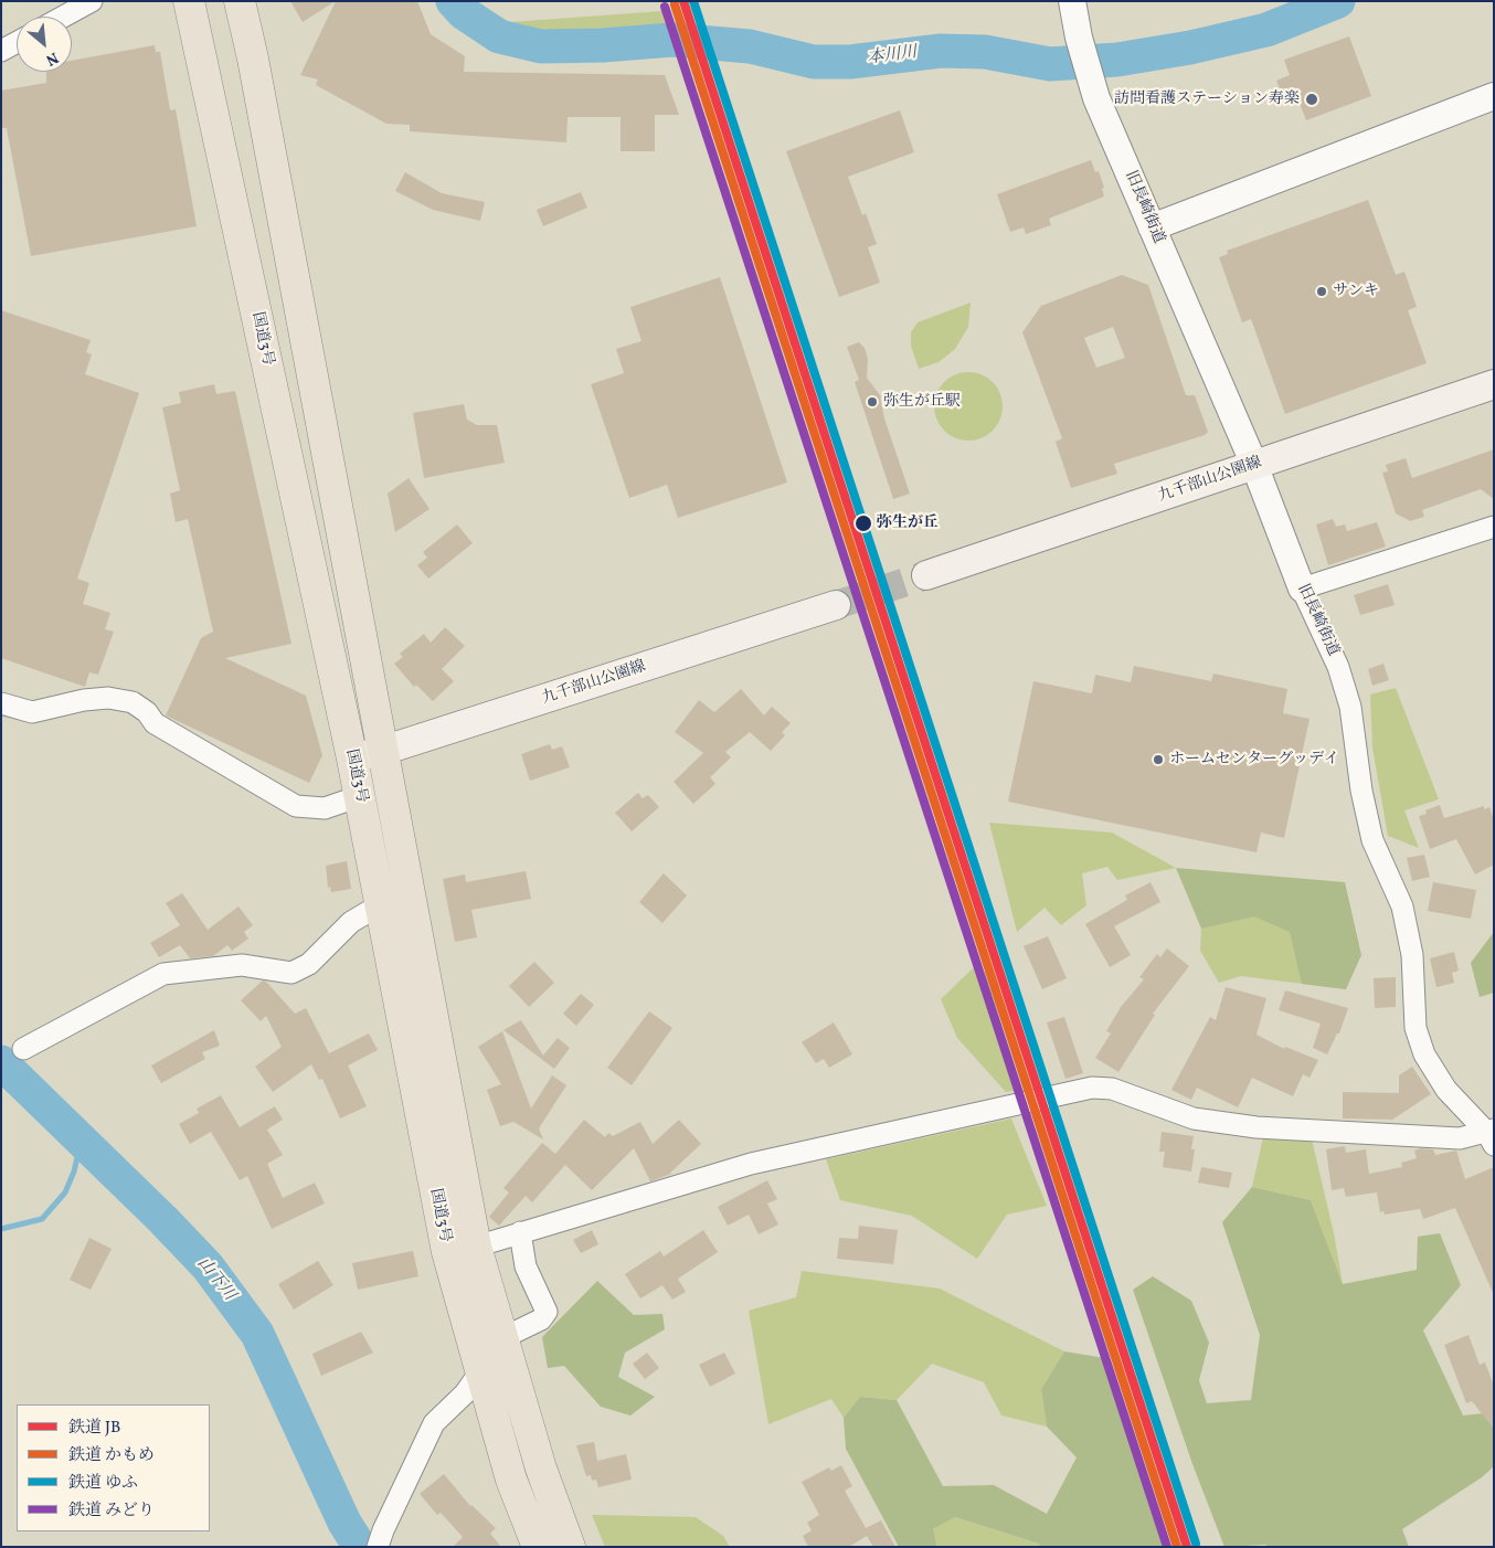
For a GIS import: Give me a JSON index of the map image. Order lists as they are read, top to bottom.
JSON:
{
  "streets": {
    "highway": ["国道3号"],
    "main road": ["九千部山公園線"],
    "street": ["旧長崎街道"]
  },
  "crossings": [
    ["旧長崎街道", "九千部山公園線"],
    ["国道3号", "九千部山公園線"]
  ],
  "water": ["本川川", "山下川"],
  "places": [
    "訪問看護ステーション寿楽",
    "サンキ",
    "弥生が丘駅",
    "弥生が丘",
    "ホームセンターグッデイ"
  ],
  "lines": [
    "rail line JB",
    "rail line ゆふ",
    "rail line かもめ",
    "rail line みどり"
  ],
  "legend": [
    "鉄道 JB",
    "鉄道 かもめ",
    "鉄道 ゆふ",
    "鉄道 みどり"
  ],
  "north": "bottom right"
}
